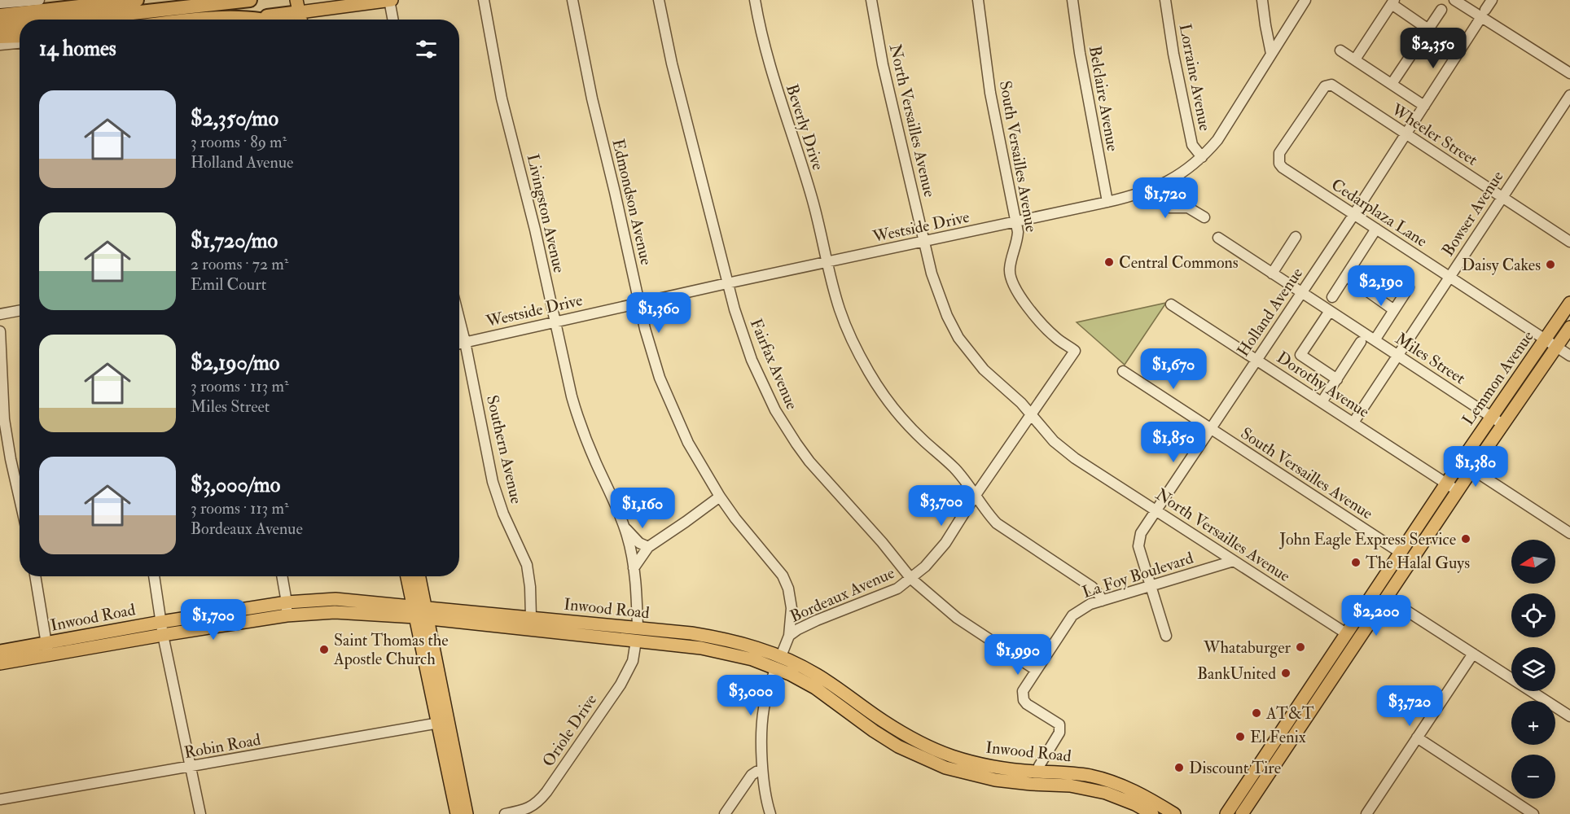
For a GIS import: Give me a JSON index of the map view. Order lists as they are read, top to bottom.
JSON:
{
  "streets": {
    "main road": ["Lemmon Avenue", "Inwood Road"],
    "street": [
      "Lorraine Avenue",
      "Belclaire Avenue",
      "North Versailles Avenue",
      "Beverly Drive",
      "Wheeler Street",
      "South Versailles Avenue",
      "Edmondson Avenue",
      "Cedarplaza Lane",
      "Livingston Avenue",
      "Bowser Avenue",
      "Westside Drive",
      "Holland Avenue",
      "Miles Street",
      "Fairfax Avenue",
      "Dorothy Avenue",
      "Southern Avenue",
      "La Foy Boulevard",
      "Bordeaux Avenue",
      "Oriole Drive",
      "Robin Road"
    ]
  },
  "crossings": [
    ["Lorraine Avenue", "Westside Drive"],
    ["Belclaire Avenue", "Westside Drive"],
    ["North Versailles Avenue", "Westside Drive"],
    ["North Versailles Avenue", "Holland Avenue"],
    ["North Versailles Avenue", "Lemmon Avenue"],
    ["North Versailles Avenue", "La Foy Boulevard"],
    ["North Versailles Avenue", "Bordeaux Avenue"],
    ["Beverly Drive", "Westside Drive"],
    ["Beverly Drive", "La Foy Boulevard"],
    ["Beverly Drive", "Bordeaux Avenue"],
    ["Wheeler Street", "Cedarplaza Lane"],
    ["Wheeler Street", "Bowser Avenue"],
    ["Wheeler Street", "Holland Avenue"],
    ["South Versailles Avenue", "Westside Drive"],
    ["South Versailles Avenue", "Holland Avenue"],
    ["South Versailles Avenue", "Lemmon Avenue"],
    ["South Versailles Avenue", "Bordeaux Avenue"],
    ["Edmondson Avenue", "Westside Drive"],
    ["Edmondson Avenue", "Bordeaux Avenue"],
    ["Cedarplaza Lane", "Bowser Avenue"],
    ["Cedarplaza Lane", "Holland Avenue"],
    ["Cedarplaza Lane", "Lemmon Avenue"],
    ["Livingston Avenue", "Westside Drive"],
    ["Livingston Avenue", "Inwood Road"],
    ["Bowser Avenue", "Miles Street"],
    ["Bowser Avenue", "Dorothy Avenue"],
    ["Westside Drive", "Fairfax Avenue"],
    ["Westside Drive", "Southern Avenue"],
    ["Holland Avenue", "Miles Street"],
    ["Holland Avenue", "Dorothy Avenue"],
    ["Holland Avenue", "La Foy Boulevard"],
    ["Miles Street", "Lemmon Avenue"],
    ["Fairfax Avenue", "La Foy Boulevard"],
    ["Fairfax Avenue", "Bordeaux Avenue"],
    ["Lemmon Avenue", "Dorothy Avenue"],
    ["Southern Avenue", "Inwood Road"],
    ["La Foy Boulevard", "Inwood Road"],
    ["Bordeaux Avenue", "Inwood Road"],
    ["Inwood Road", "Oriole Drive"]
  ],
  "places": [
    "Central Commons",
    "Daisy Cakes",
    "John Eagle Express Service",
    "The Halal Guys",
    "Whataburger",
    "Saint Thomas the Apostle Church",
    "BankUnited",
    "AT&T",
    "El Fenix",
    "Discount Tire"
  ],
  "north": "left",
  "page": {
    "heading": "14 homes",
    "price": [
      "$2,350",
      "$1,720",
      "$2,190",
      "$1,360",
      "$1,670",
      "$1,850",
      "$1,380",
      "$3,700",
      "$1,160",
      "$2,200",
      "$1,700",
      "$1,990",
      "$3,000",
      "$3,720"
    ],
    "list": [
      {
        "name": "$2,350/mo",
        "note": "3 rooms · 89 m² · Holland Avenue"
      },
      {
        "name": "$1,720/mo",
        "note": "2 rooms · 72 m² · Emil Court"
      },
      {
        "name": "$2,190/mo",
        "note": "3 rooms · 113 m² · Miles Street"
      },
      {
        "name": "$3,000/mo",
        "note": "3 rooms · 113 m² · Bordeaux Avenue"
      }
    ],
    "map_buttons": ["+", "−"]
  }
}
